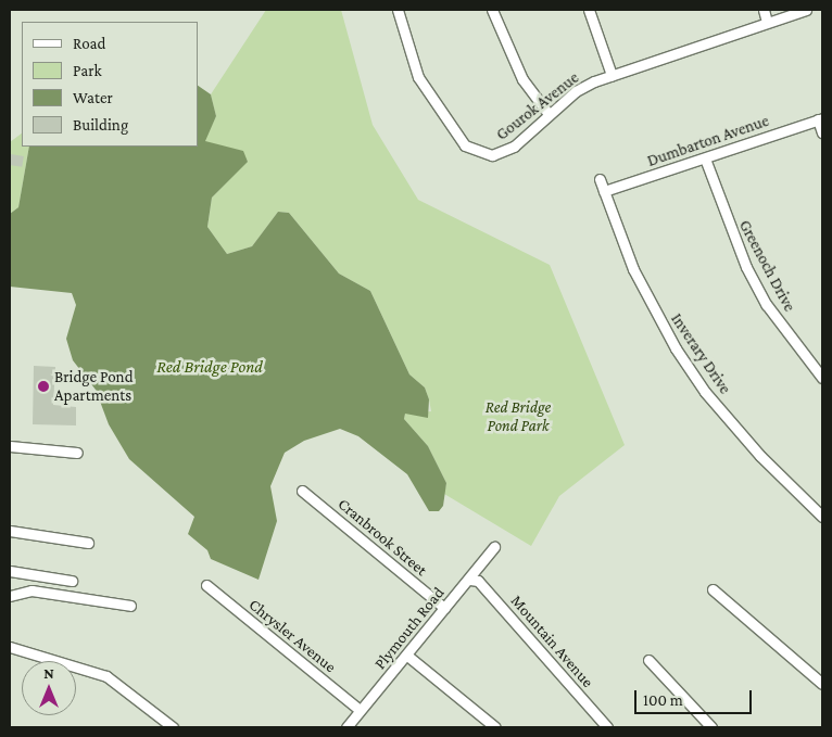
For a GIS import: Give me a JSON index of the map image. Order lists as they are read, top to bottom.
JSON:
{
  "streets": {
    "street": [
      "Gourok Avenue",
      "Dumbarton Avenue",
      "Greenoch Drive",
      "Inverary Drive",
      "Cranbrook Street",
      "Plymouth Road",
      "Chrysler Avenue",
      "Mountain Avenue"
    ]
  },
  "crossings": [
    ["Dumbarton Avenue", "Greenoch Drive"],
    ["Dumbarton Avenue", "Inverary Drive"],
    ["Cranbrook Street", "Plymouth Road"],
    ["Plymouth Road", "Chrysler Avenue"],
    ["Plymouth Road", "Mountain Avenue"]
  ],
  "water": ["Red Bridge Pond"],
  "parks": ["Red Bridge Pond Park"],
  "places": ["Bridge Pond Apartments"],
  "legend": [
    "Road",
    "Park",
    "Water",
    "Building"
  ],
  "scale_bar": "100 m",
  "north": "top"
}
